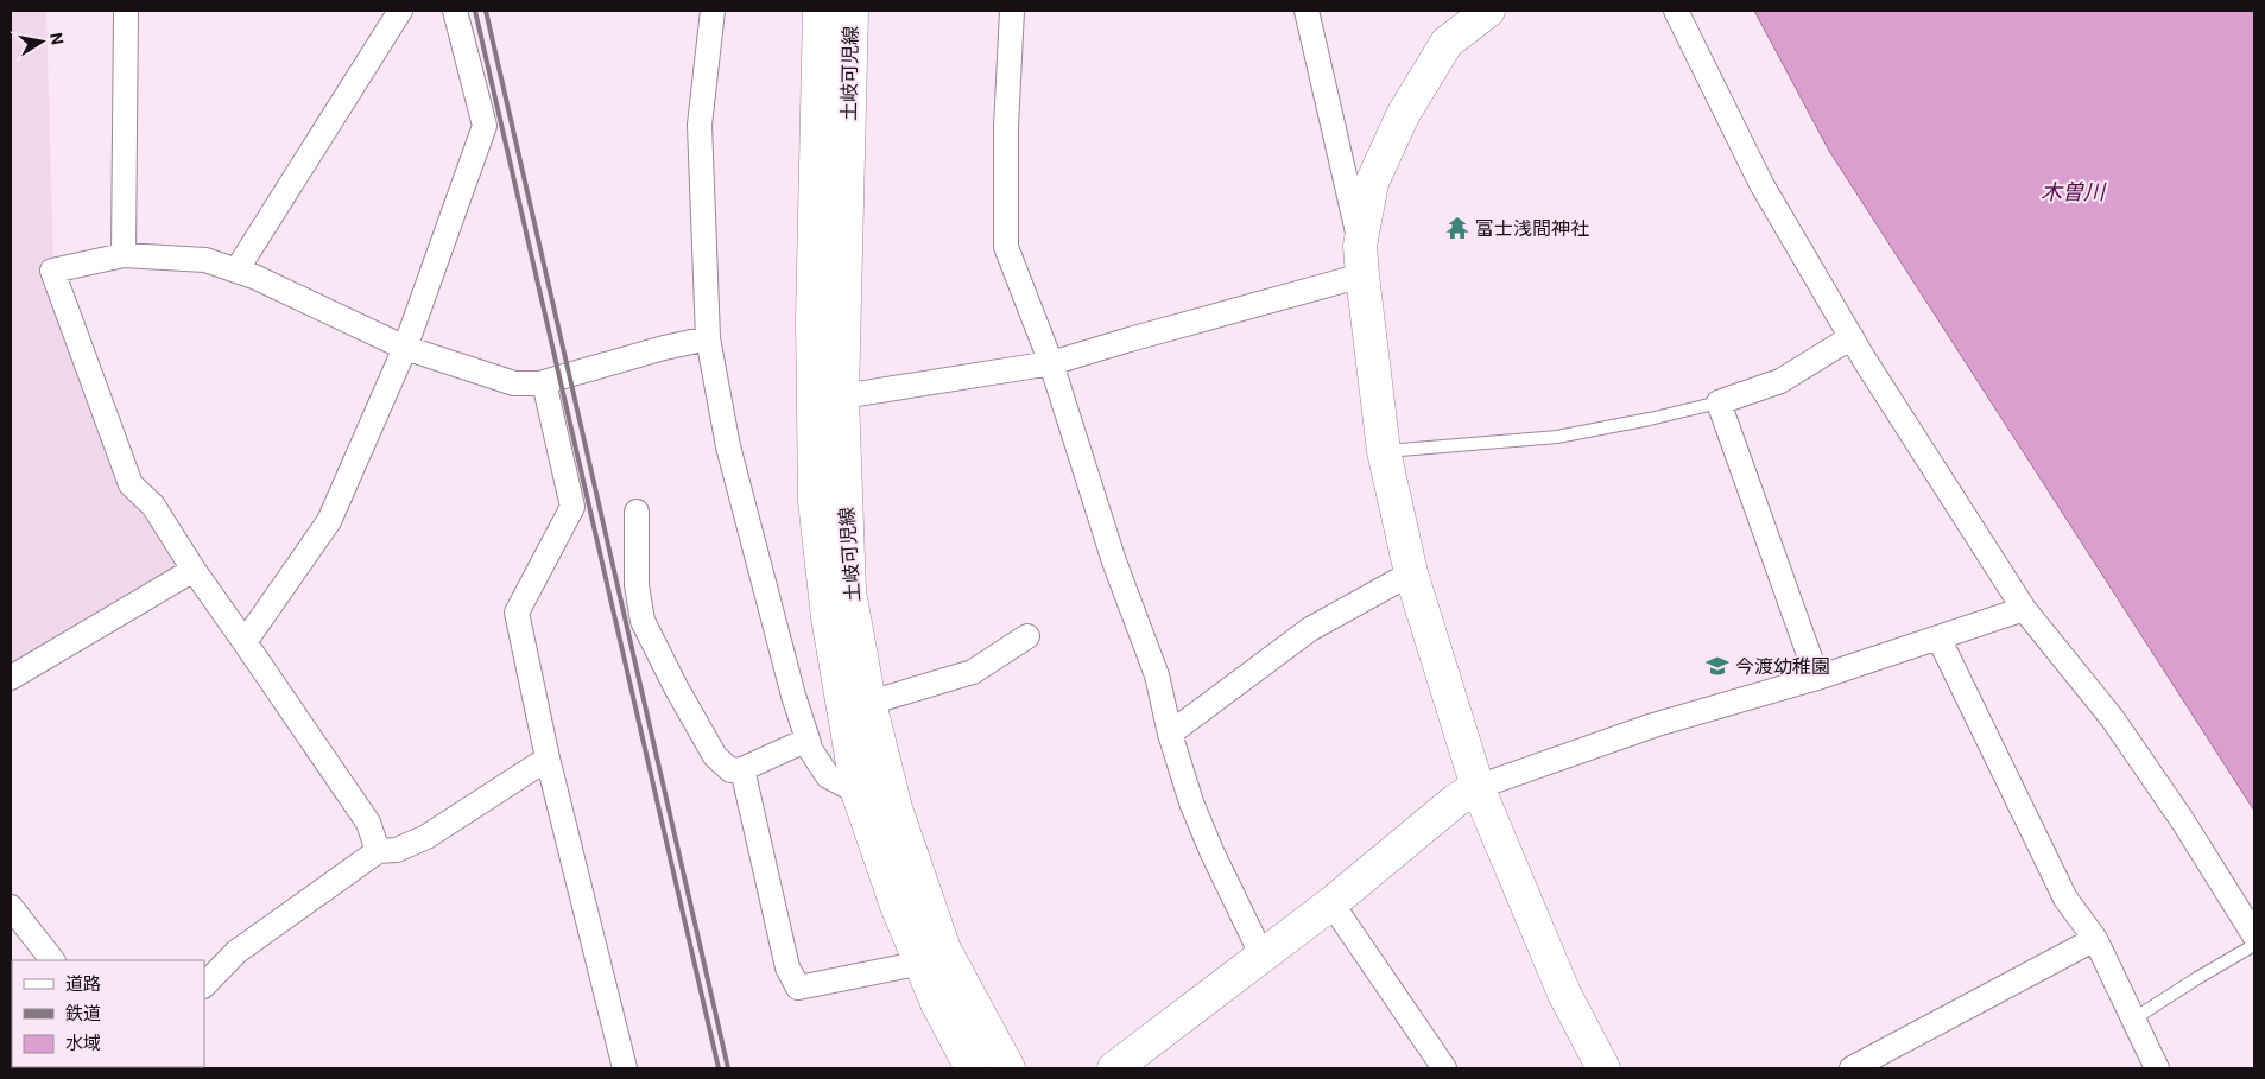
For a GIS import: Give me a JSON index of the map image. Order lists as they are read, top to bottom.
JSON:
{
  "streets": {
    "main road": ["土岐可児線"]
  },
  "water": ["木曽川"],
  "places": {
    "temple": ["富士浅間神社"],
    "school or university": ["今渡幼稚園"]
  },
  "legend": ["道路", "鉄道", "水域"],
  "north": "right"
}
